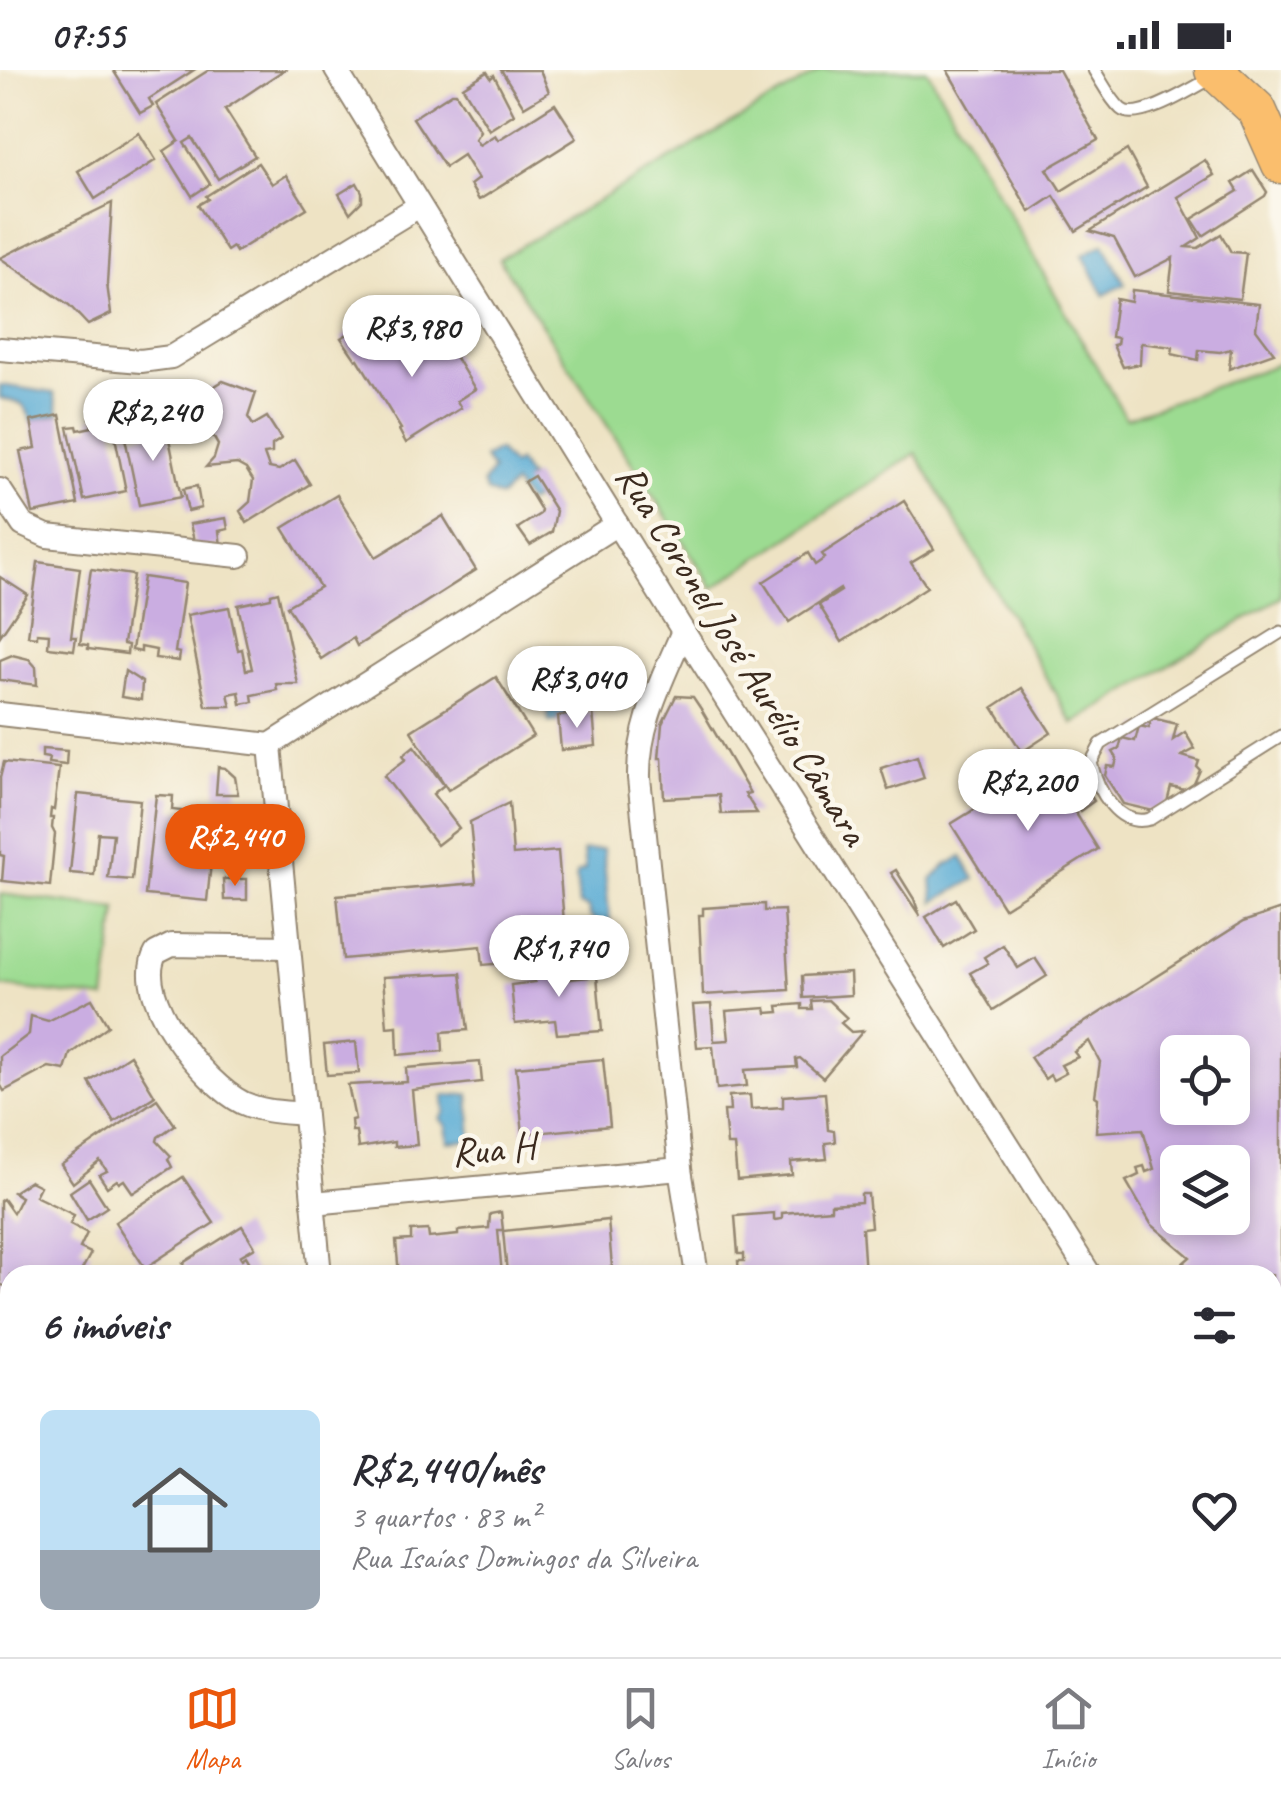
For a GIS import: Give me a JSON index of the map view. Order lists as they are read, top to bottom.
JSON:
{
  "streets": {
    "street": ["Rua Coronel José Aurélio Câmara", "Rua H"]
  },
  "page": {
    "status": "07:55",
    "price": [
      "R$3,980",
      "R$2,240",
      "R$3,040",
      "R$2,200",
      "R$2,440",
      "R$1,740"
    ],
    "heading": "6 imóveis",
    "list": [
      {
        "name": "R$2,440/mês",
        "note": "3 quartos · 83 m² · Rua Isaías Domingos da Silveira"
      }
    ],
    "tabs": ["Mapa", "Salvos", "Início"]
  }
}
